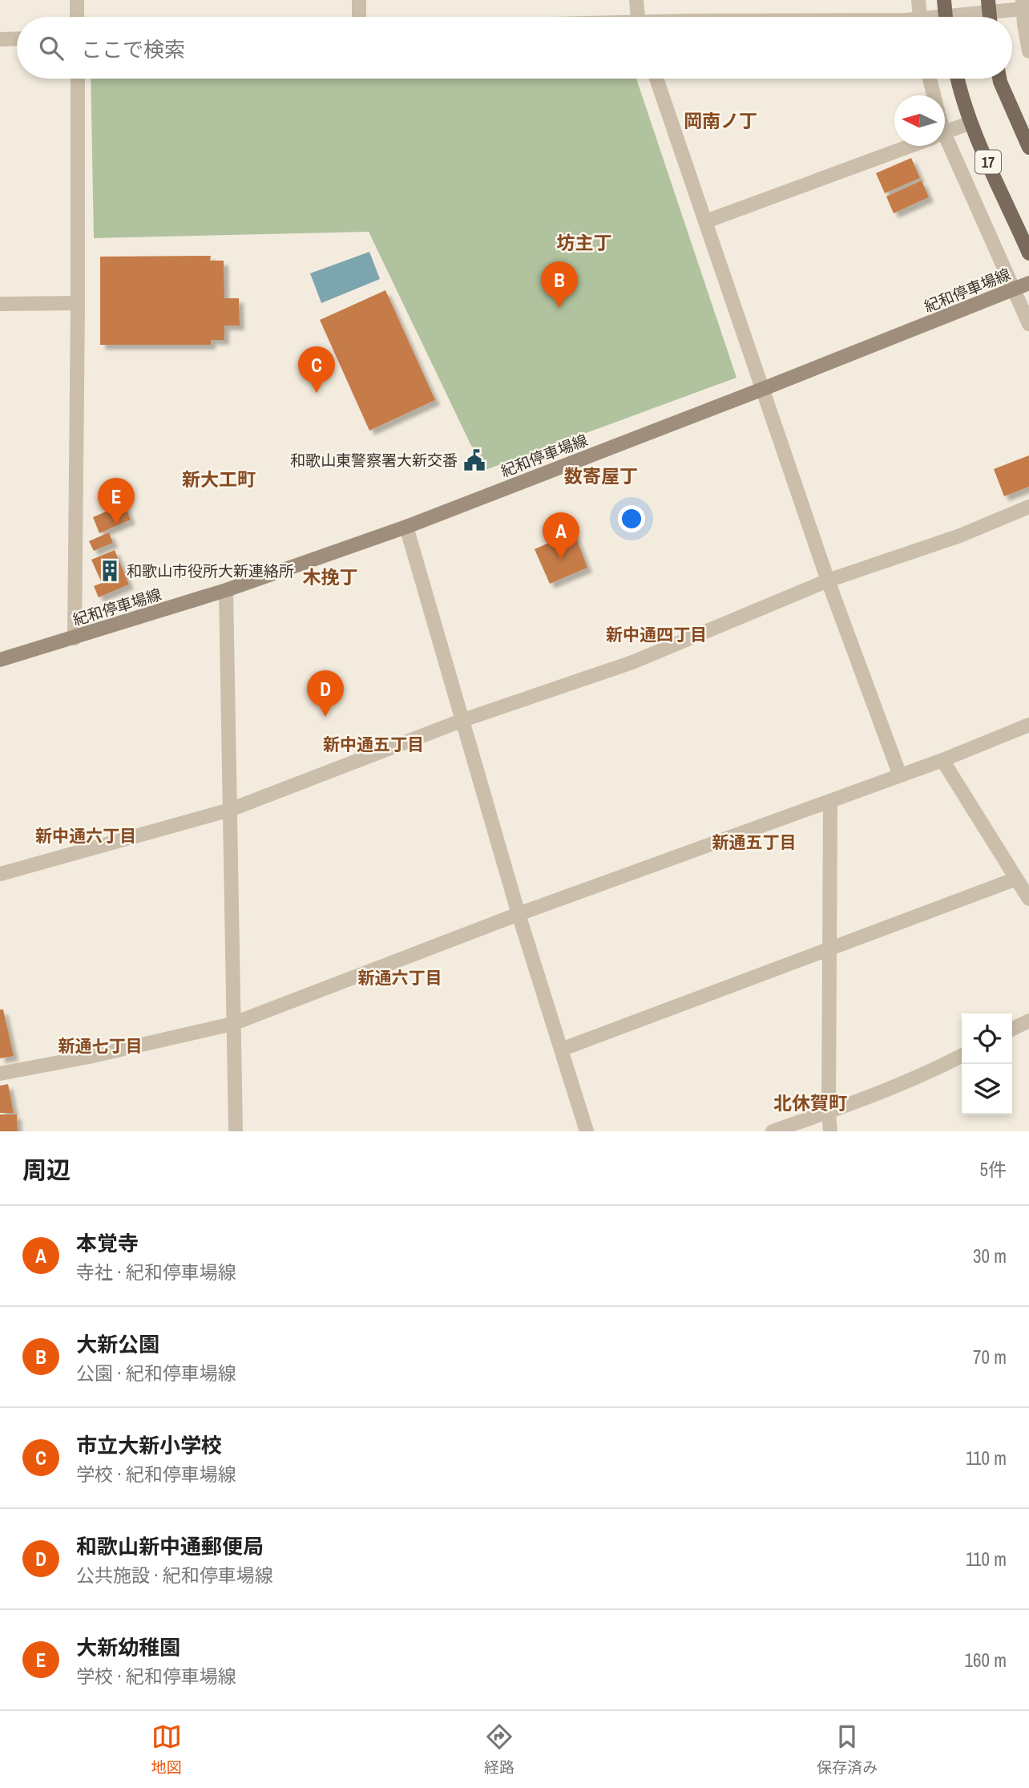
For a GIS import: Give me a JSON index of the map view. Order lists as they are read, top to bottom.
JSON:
{
  "streets": {
    "main road": ["17", "紀和停車場線"]
  },
  "districts": [
    "岡南ノ丁",
    "坊主丁",
    "数寄屋丁",
    "新大工町",
    "木挽丁",
    "新中通四丁目",
    "新中通五丁目",
    "新中通六丁目",
    "新通五丁目",
    "新通六丁目",
    "新通七丁目",
    "北休賀町"
  ],
  "places": {
    "public building": ["和歌山東警察署大新交番"],
    "building": ["和歌山市役所大新連絡所"]
  },
  "north": "left",
  "page": {
    "search": "ここで検索",
    "pins": [
      "B",
      "C",
      "E",
      "A",
      "D"
    ],
    "heading": ["周辺", "5件"],
    "list": [
      {
        "mark": "A",
        "name": "本覚寺",
        "note": "寺社 · 紀和停車場線",
        "value": "30 m"
      },
      {
        "mark": "B",
        "name": "大新公園",
        "note": "公園 · 紀和停車場線",
        "value": "70 m"
      },
      {
        "mark": "C",
        "name": "市立大新小学校",
        "note": "学校 · 紀和停車場線",
        "value": "110 m"
      },
      {
        "mark": "D",
        "name": "和歌山新中通郵便局",
        "note": "公共施設 · 紀和停車場線",
        "value": "110 m"
      },
      {
        "mark": "E",
        "name": "大新幼稚園",
        "note": "学校 · 紀和停車場線",
        "value": "160 m"
      }
    ],
    "nav": ["地図", "経路", "保存済み"]
  }
}
